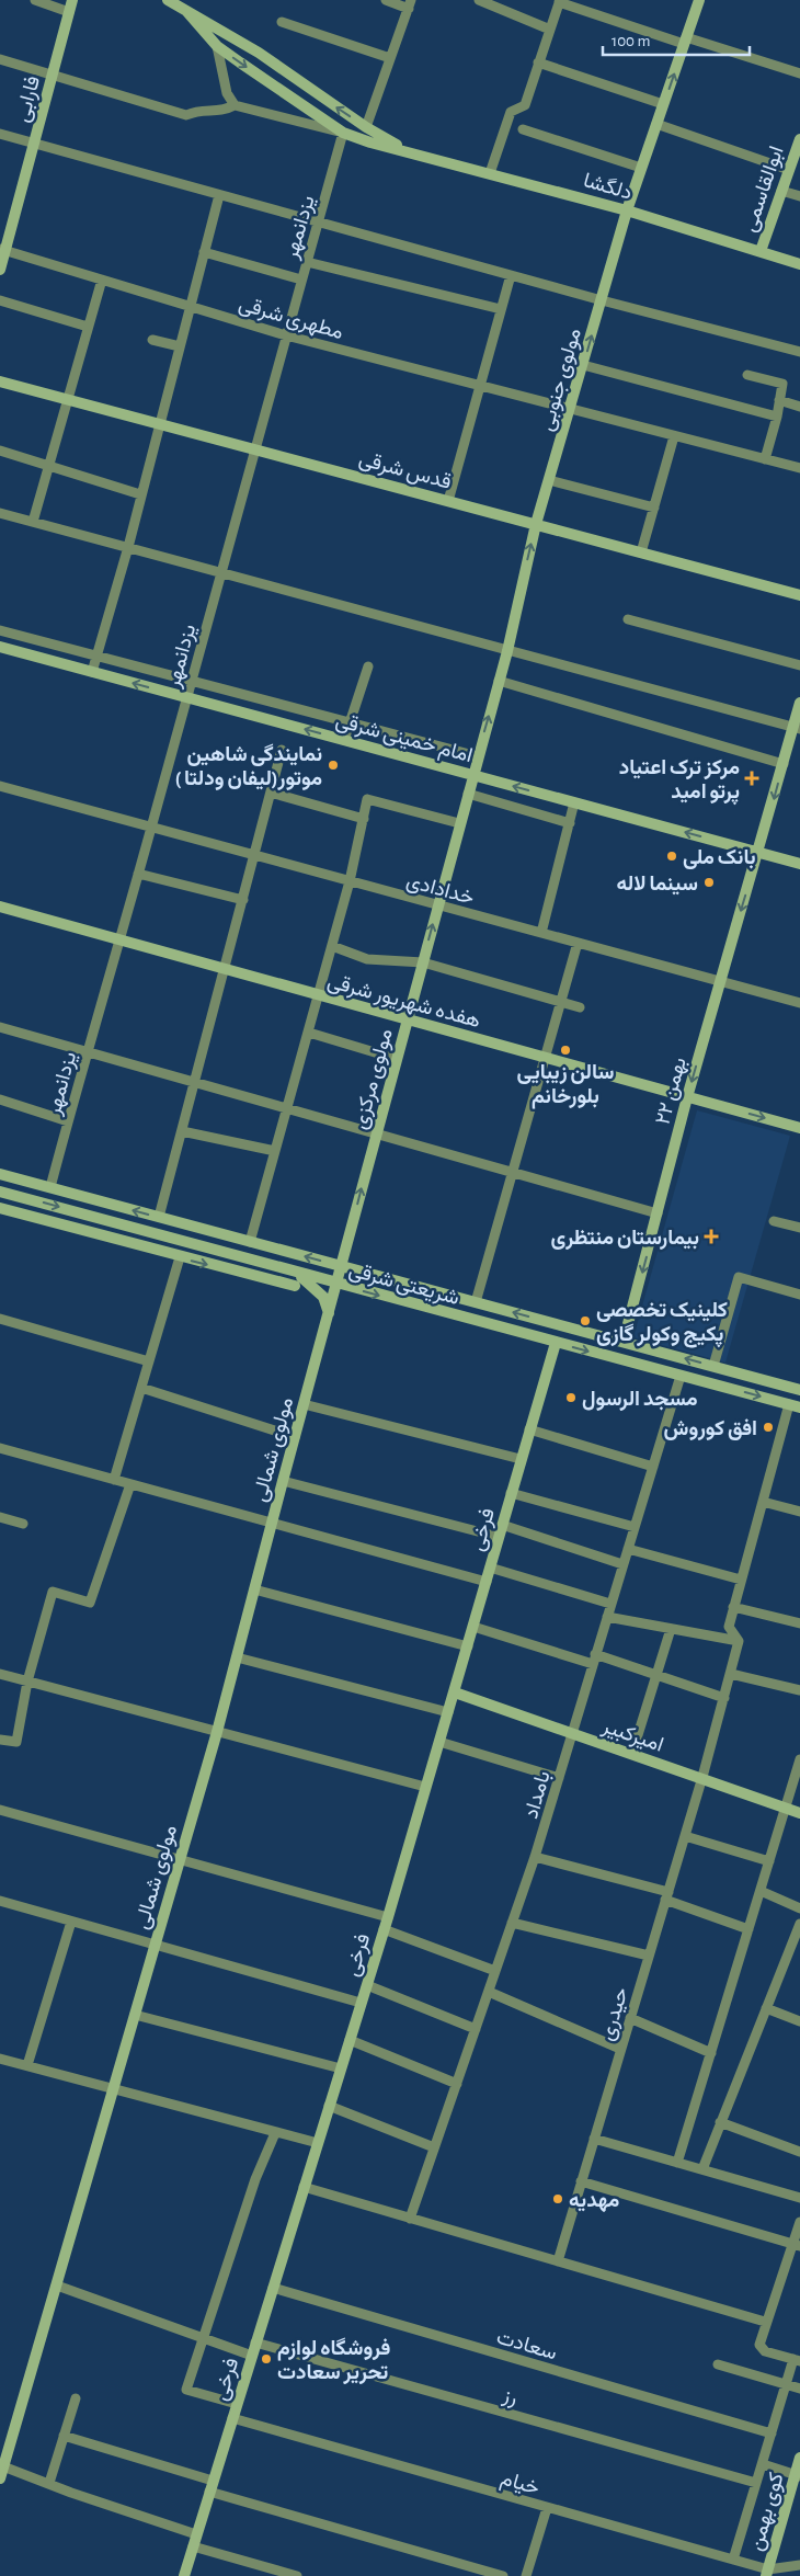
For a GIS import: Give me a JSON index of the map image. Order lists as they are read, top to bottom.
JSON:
{
  "streets": {
    "street": [
      "فارابی",
      "دلگشا",
      "ابوالقاسمی",
      "یزدانمهر",
      "مطهری شرقی",
      "مولوی جنوبی",
      "قدس شرقی",
      "امام خمینی شرقی",
      "خدادادی",
      "هفده شهریور شرقی",
      "مولوی مرکزی",
      "۲۲ بهمن",
      "شریعتی شرقی",
      "مولوی شمالی",
      "فرخی",
      "امیرکبیر",
      "بامداد",
      "حیدری",
      "سعادت",
      "رز",
      "خیام",
      "کوی بهمن"
    ]
  },
  "crossings": [
    ["فارابی", "مطهری شرقی"],
    ["دلگشا", "ابوالقاسمی"],
    ["دلگشا", "یزدانمهر"],
    ["دلگشا", "مولوی جنوبی"],
    ["یزدانمهر", "مطهری شرقی"],
    ["یزدانمهر", "قدس شرقی"],
    ["یزدانمهر", "امام خمینی شرقی"],
    ["یزدانمهر", "خدادادی"],
    ["یزدانمهر", "هفده شهریور شرقی"],
    ["یزدانمهر", "شریعتی شرقی"],
    ["مطهری شرقی", "مولوی جنوبی"],
    ["مولوی جنوبی", "قدس شرقی"],
    ["مولوی جنوبی", "امام خمینی شرقی"],
    ["مولوی جنوبی", "مولوی مرکزی"],
    ["امام خمینی شرقی", "مولوی مرکزی"],
    ["امام خمینی شرقی", "۲۲ بهمن"],
    ["خدادادی", "مولوی مرکزی"],
    ["خدادادی", "۲۲ بهمن"],
    ["هفده شهریور شرقی", "مولوی مرکزی"],
    ["هفده شهریور شرقی", "۲۲ بهمن"],
    ["مولوی مرکزی", "شریعتی شرقی"],
    ["مولوی مرکزی", "مولوی شمالی"],
    ["۲۲ بهمن", "شریعتی شرقی"],
    ["شریعتی شرقی", "مولوی شمالی"],
    ["شریعتی شرقی", "فرخی"],
    ["شریعتی شرقی", "بامداد"],
    ["فرخی", "امیرکبیر"],
    ["فرخی", "سعادت"],
    ["فرخی", "رز"],
    ["فرخی", "خیام"],
    ["امیرکبیر", "بامداد"],
    ["امیرکبیر", "حیدری"],
    ["خیام", "کوی بهمن"]
  ],
  "one_way": ["مولوی جنوبی", "۲۲ بهمن"],
  "places": {
    "other": [
      "نمایندگی شاهین موتور(لیفان ودلتا )",
      "بانک ملی",
      "سینما لاله",
      "سالن زیبایی بلورخانم",
      "کلینیک تخصصی پکیج وکولر گازی",
      "مسجد الرسول",
      "افق کوروش",
      "مهدیه",
      "فروشگاه لوازم تحریر سعادت"
    ],
    "health": ["مرکز ترک اعتیاد پرتو امید", "بیمارستان منتظری"]
  },
  "scale_bar": "100 m"
}
